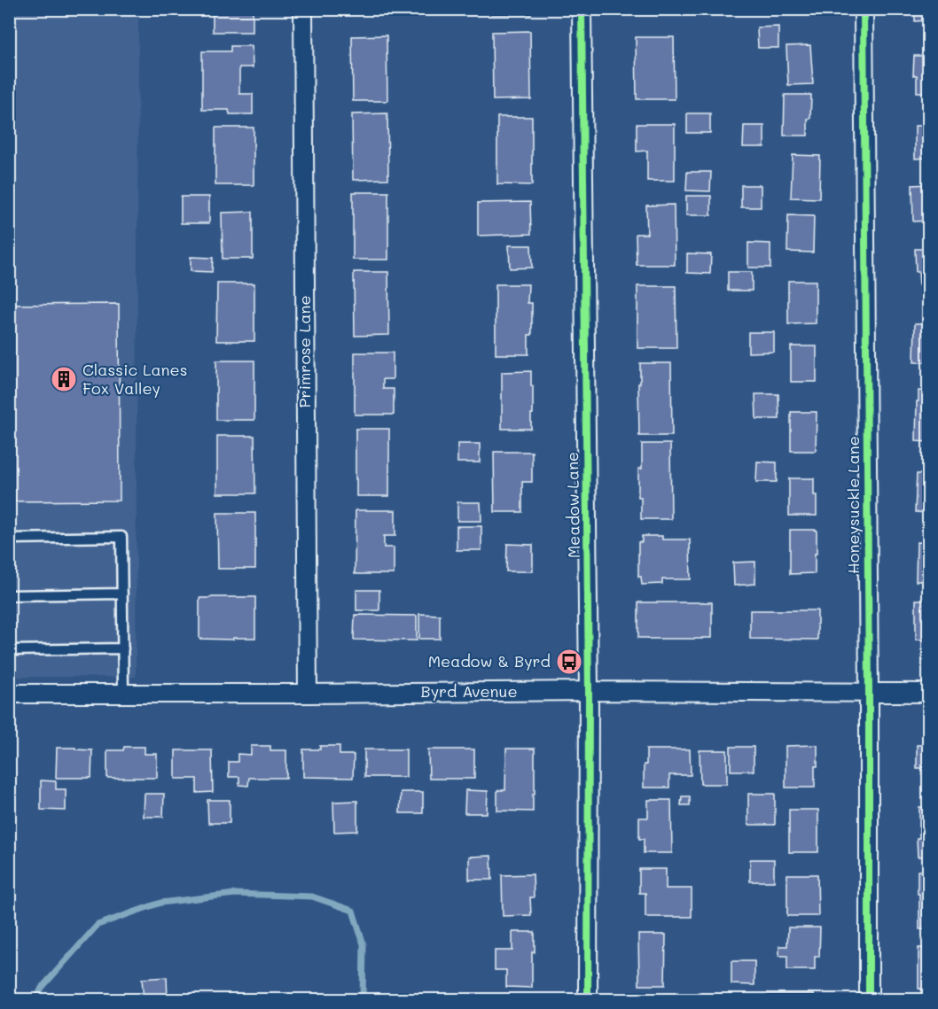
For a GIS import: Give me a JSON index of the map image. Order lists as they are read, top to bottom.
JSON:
{
  "streets": {
    "street": [
      "Primrose Lane",
      "Meadow Lane",
      "Honeysuckle Lane",
      "Byrd Avenue"
    ]
  },
  "crossings": [
    ["Primrose Lane", "Byrd Avenue"],
    ["Meadow Lane", "Byrd Avenue"],
    ["Honeysuckle Lane", "Byrd Avenue"]
  ],
  "places": {
    "building": ["Classic Lanes Fox Valley"],
    "bus stop": ["Meadow & Byrd"]
  }
}
